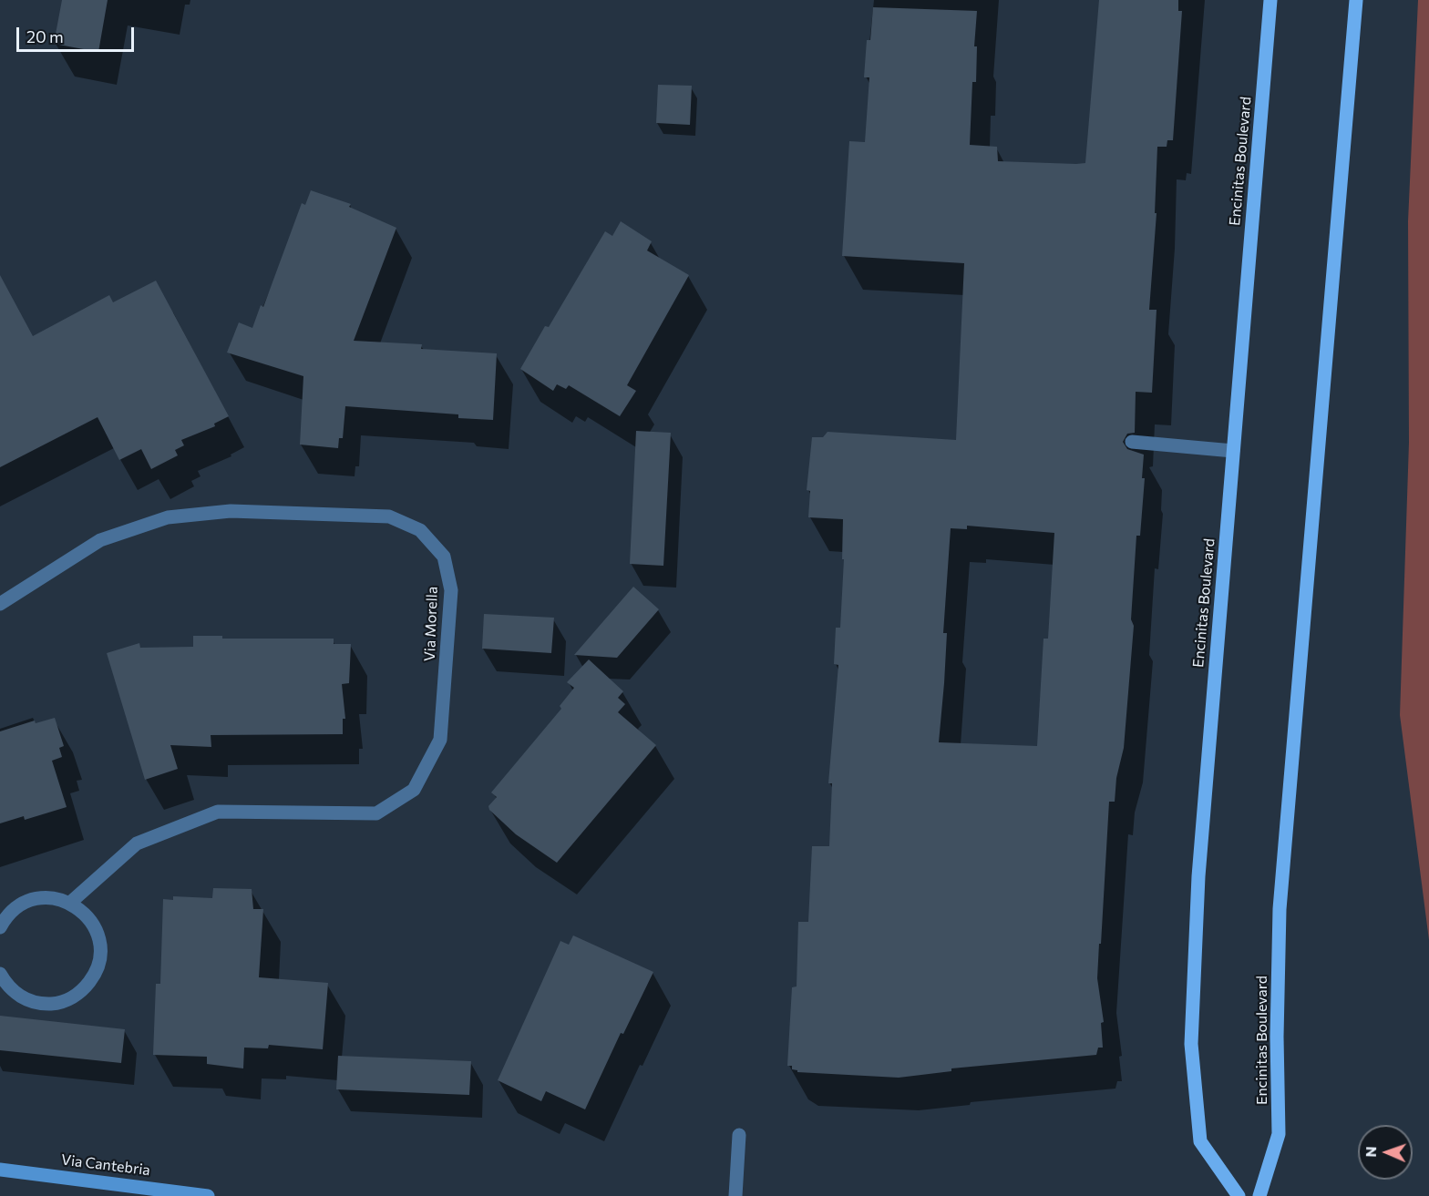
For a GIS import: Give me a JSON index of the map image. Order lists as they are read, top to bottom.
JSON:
{
  "streets": {
    "main road": ["Encinitas Boulevard", "Via Cantebria"],
    "street": ["Via Morella"]
  },
  "scale_bar": "20 m",
  "north": "left"
}
